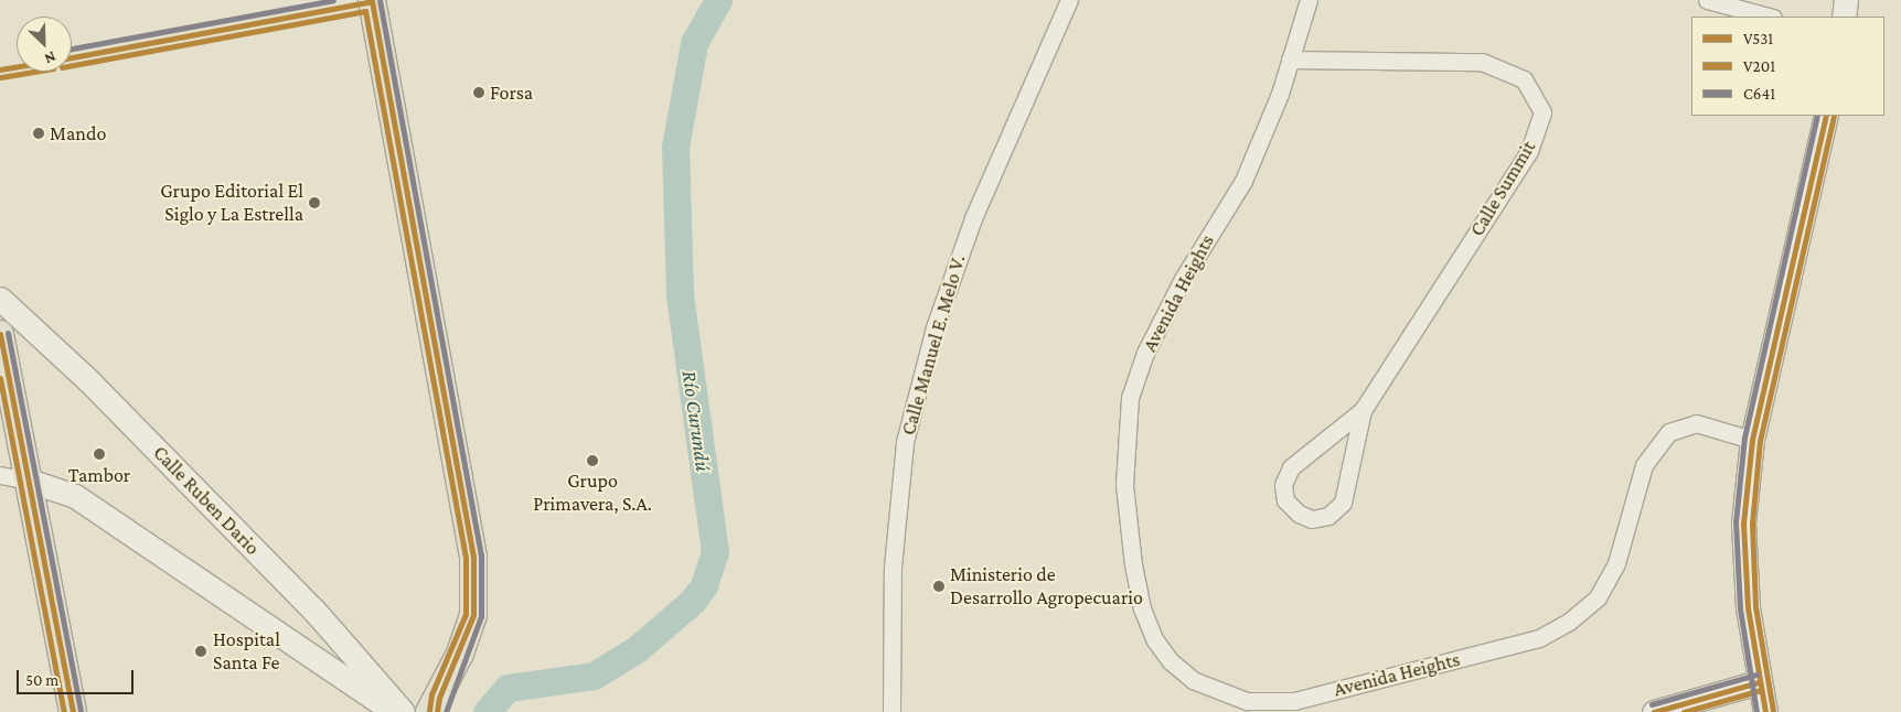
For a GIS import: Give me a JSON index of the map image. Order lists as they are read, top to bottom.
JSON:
{
  "streets": {
    "street": [
      "Calle Summit",
      "Avenida Heights",
      "Calle Manuel E. Melo V.",
      "Calle Ruben Dario"
    ]
  },
  "crossings": [
    ["Calle Summit", "Avenida Heights"]
  ],
  "water": ["Río Curundú"],
  "places": [
    "Forsa",
    "Mando",
    "Grupo Editorial El Siglo y La Estrella",
    "Tambor",
    "Grupo Primavera, S.A.",
    "Ministerio de Desarrollo Agropecuario",
    "Hospital Santa Fe"
  ],
  "lines": ["transit line C641", "transit line V531", "transit line V201"],
  "legend": ["V531", "V201", "C641"],
  "scale_bar": "50 m",
  "north": "bottom right"
}
